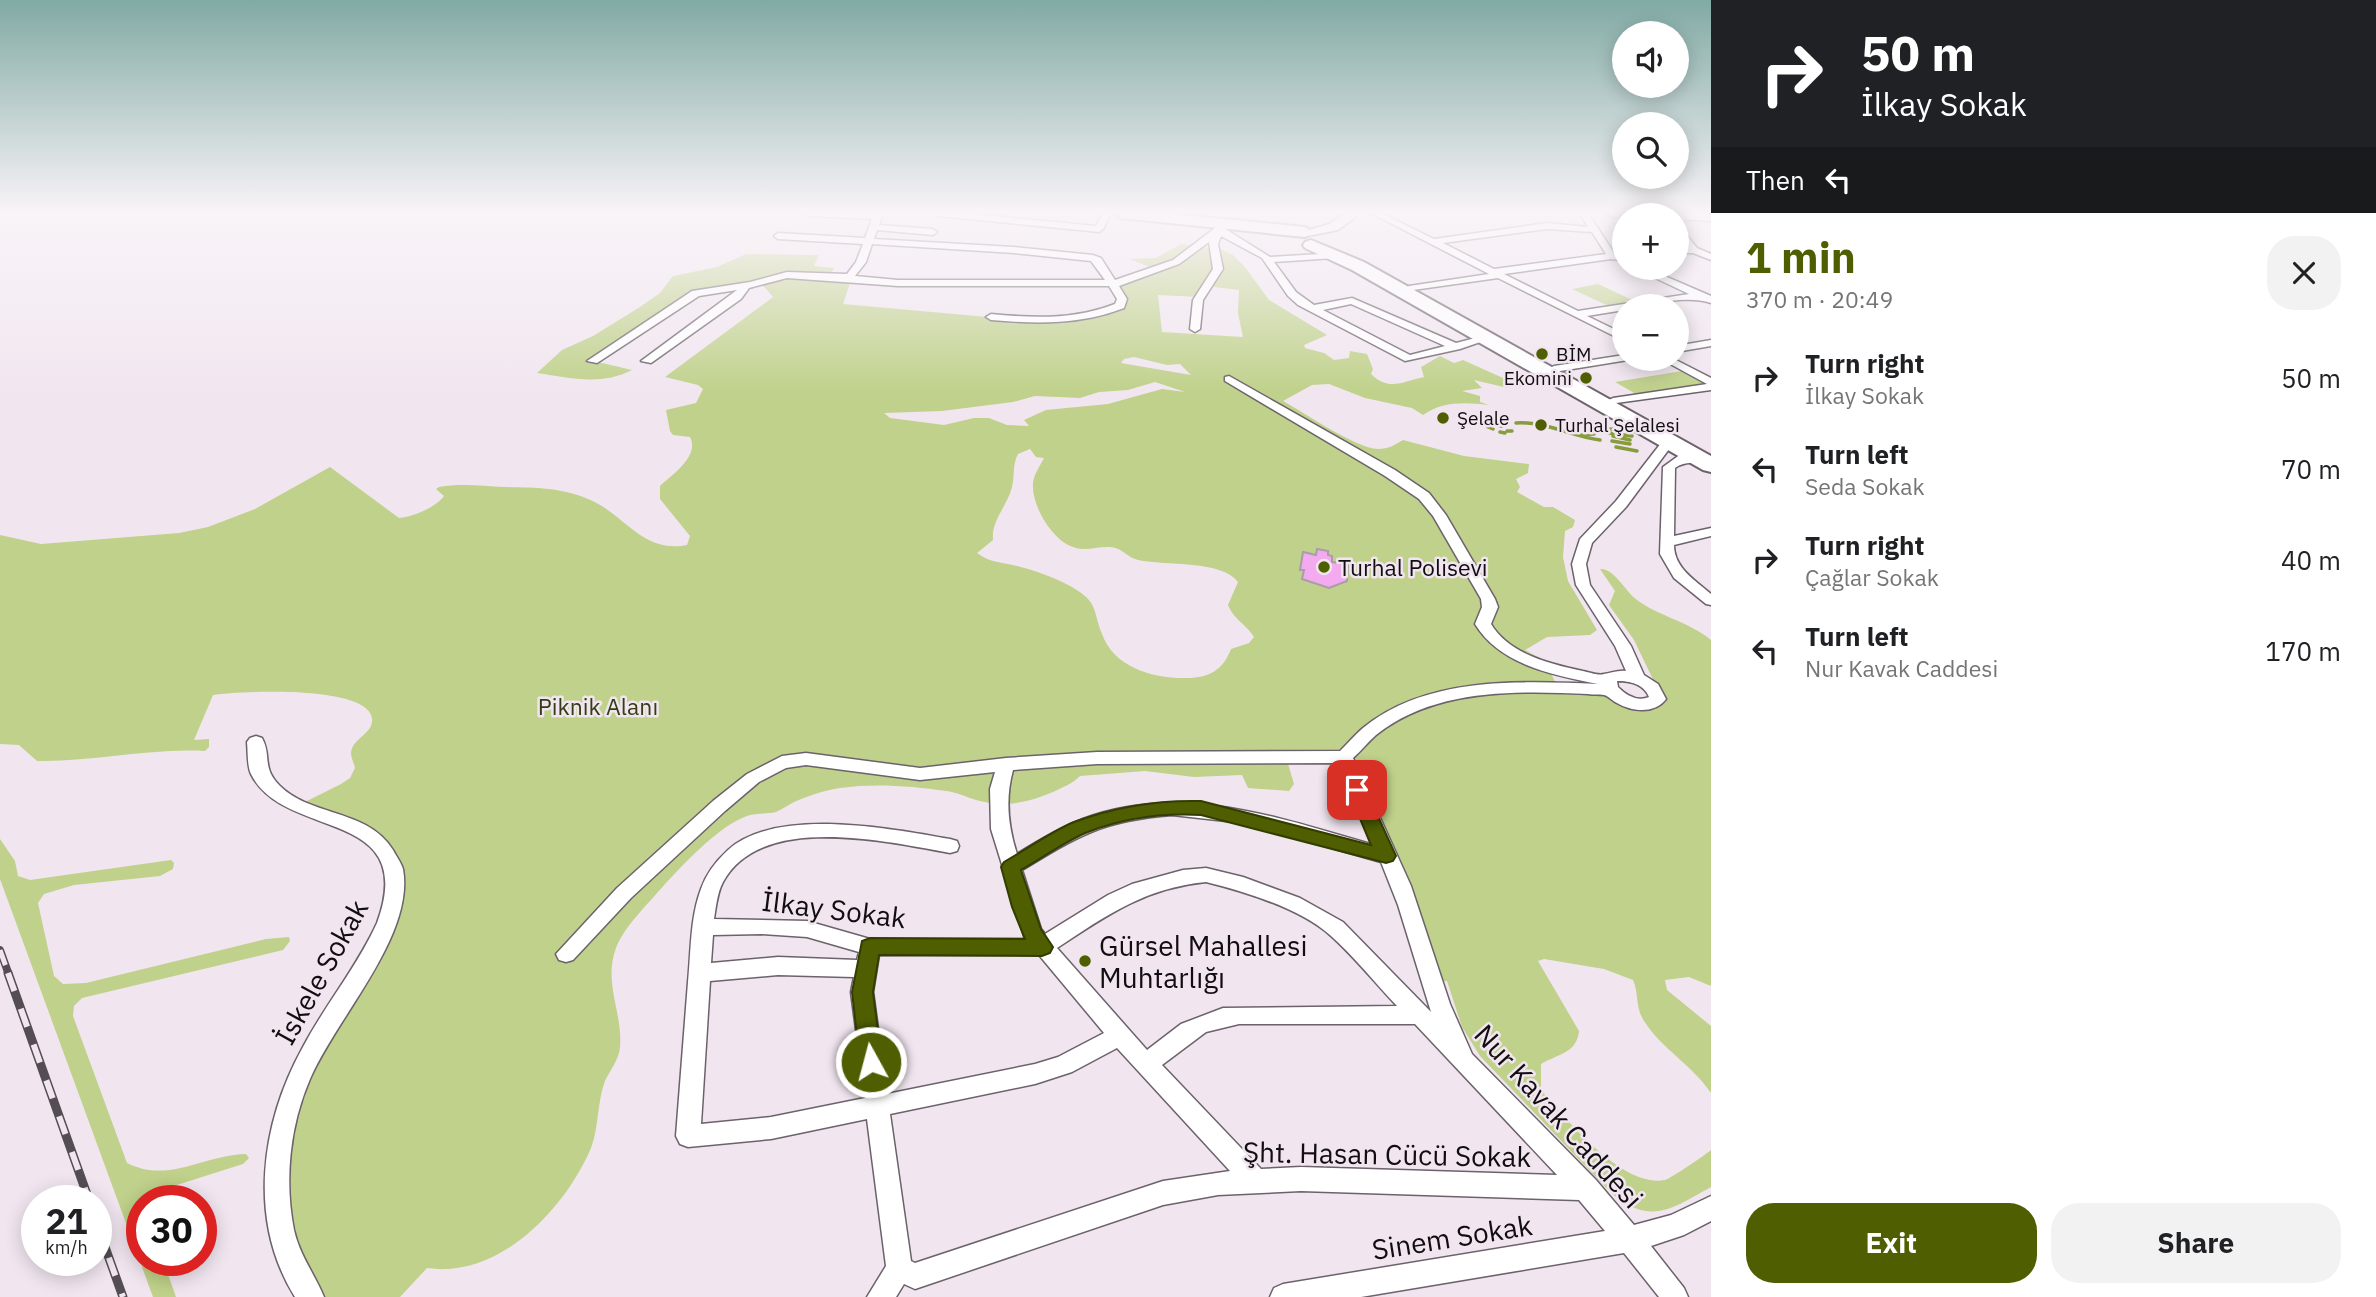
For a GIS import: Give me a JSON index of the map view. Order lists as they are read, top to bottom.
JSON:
{
  "streets": {
    "street": [
      "İlkay Sokak",
      "İskele Sokak",
      "Nur Kavak Caddesi",
      "Şht. Hasan Cücü Sokak",
      "Sinem Sokak"
    ]
  },
  "crossings": [
    ["Nur Kavak Caddesi", "Şht. Hasan Cücü Sokak"],
    ["Nur Kavak Caddesi", "Sinem Sokak"]
  ],
  "parks": ["Piknik Alanı"],
  "places": [
    "BİM",
    "Ekomini",
    "Şelale",
    "Turhal Şelalesi",
    "Turhal Polisevi",
    "Gürsel Mahallesi Muhtarlığı"
  ],
  "page": {
    "turn": ["50 m", "İlkay Sokak"],
    "map_buttons": ["+", "−"],
    "then": "Then",
    "heading": ["1 min", "370 m · 20:49"],
    "list": [
      {
        "name": "Turn right",
        "note": "İlkay Sokak",
        "value": "50 m"
      },
      {
        "name": "Turn left",
        "note": "Seda Sokak",
        "value": "70 m"
      },
      {
        "name": "Turn right",
        "note": "Çağlar Sokak",
        "value": "40 m"
      },
      {
        "name": "Turn left",
        "note": "Nur Kavak Caddesi",
        "value": "170 m"
      }
    ],
    "speed": "21 km/h",
    "limit": "30",
    "buttons": ["Exit", "Share"]
  }
}
